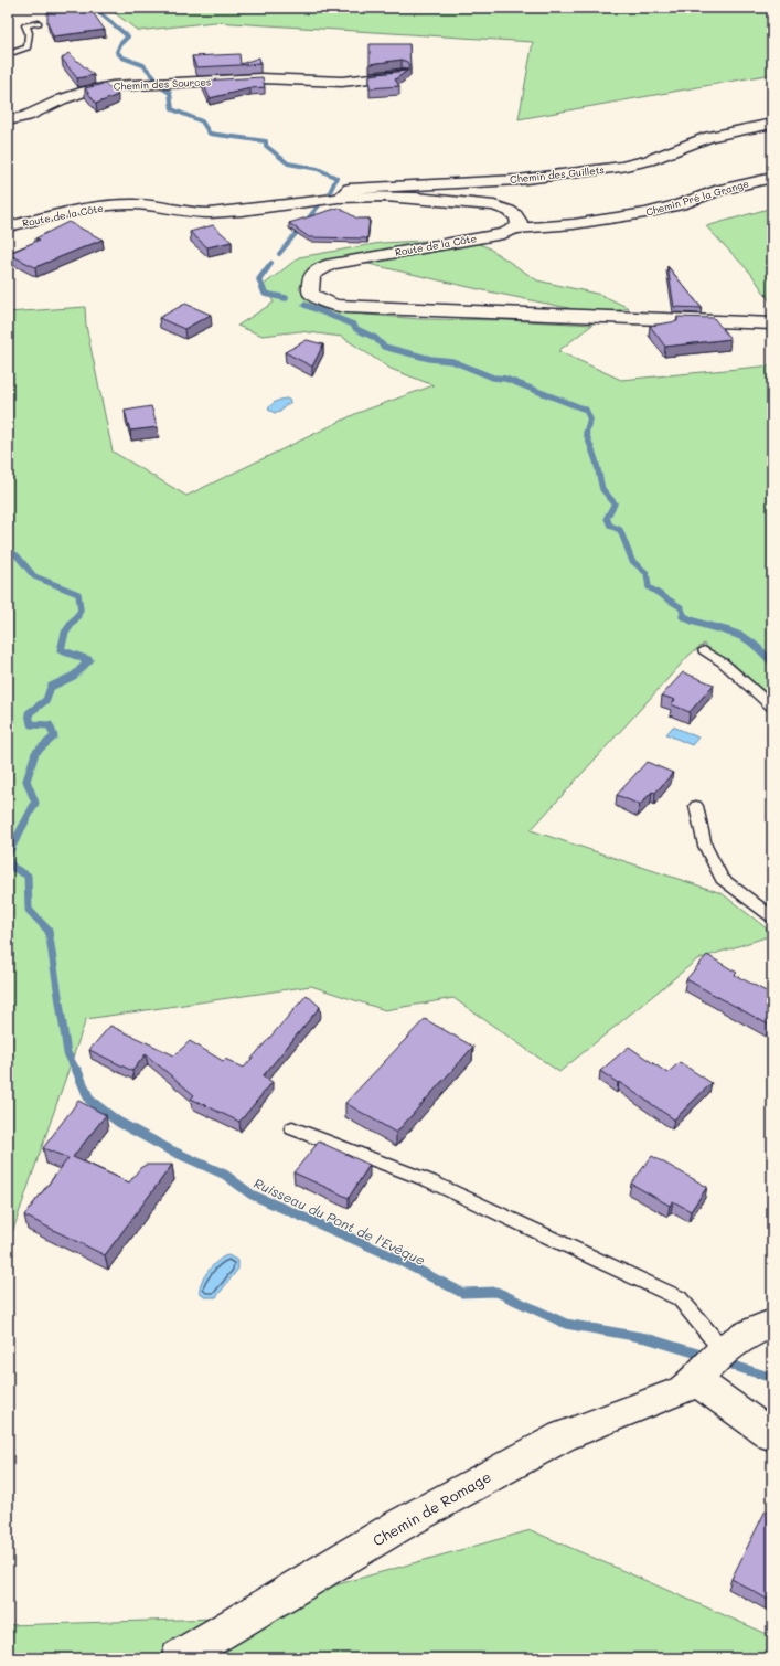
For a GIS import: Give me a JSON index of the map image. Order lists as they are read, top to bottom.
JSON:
{
  "streets": {
    "street": [
      "Chemin des Sources",
      "Chemin des Guillets",
      "Chemin Pré la Grange",
      "Route de la Côte",
      "Chemin de Romage"
    ]
  },
  "crossings": [
    ["Chemin des Guillets", "Route de la Côte"],
    ["Chemin Pré la Grange", "Route de la Côte"]
  ],
  "water": ["Ruisseau du Pont de l'Evêque"]
}
